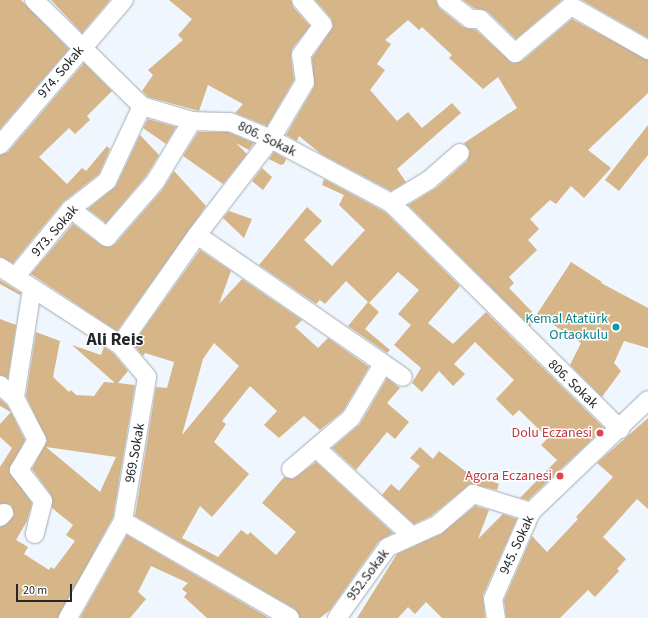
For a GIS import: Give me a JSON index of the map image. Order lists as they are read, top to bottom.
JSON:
{
  "streets": {
    "street": [
      "974. Sokak",
      "806. Sokak",
      "973. Sokak",
      "969.Sokak",
      "945. Sokak",
      "952.Sokak"
    ]
  },
  "crossings": [
    ["974. Sokak", "806. Sokak"],
    ["806. Sokak", "973. Sokak"],
    ["806. Sokak", "945. Sokak"],
    ["973. Sokak", "969.Sokak"],
    ["945. Sokak", "952.Sokak"]
  ],
  "districts": ["Ali Reis"],
  "places": ["Kemal Atatürk Ortaokulu", "Dolu Eczanesi", "Agora Eczanesi"],
  "scale_bar": "20 m"
}
